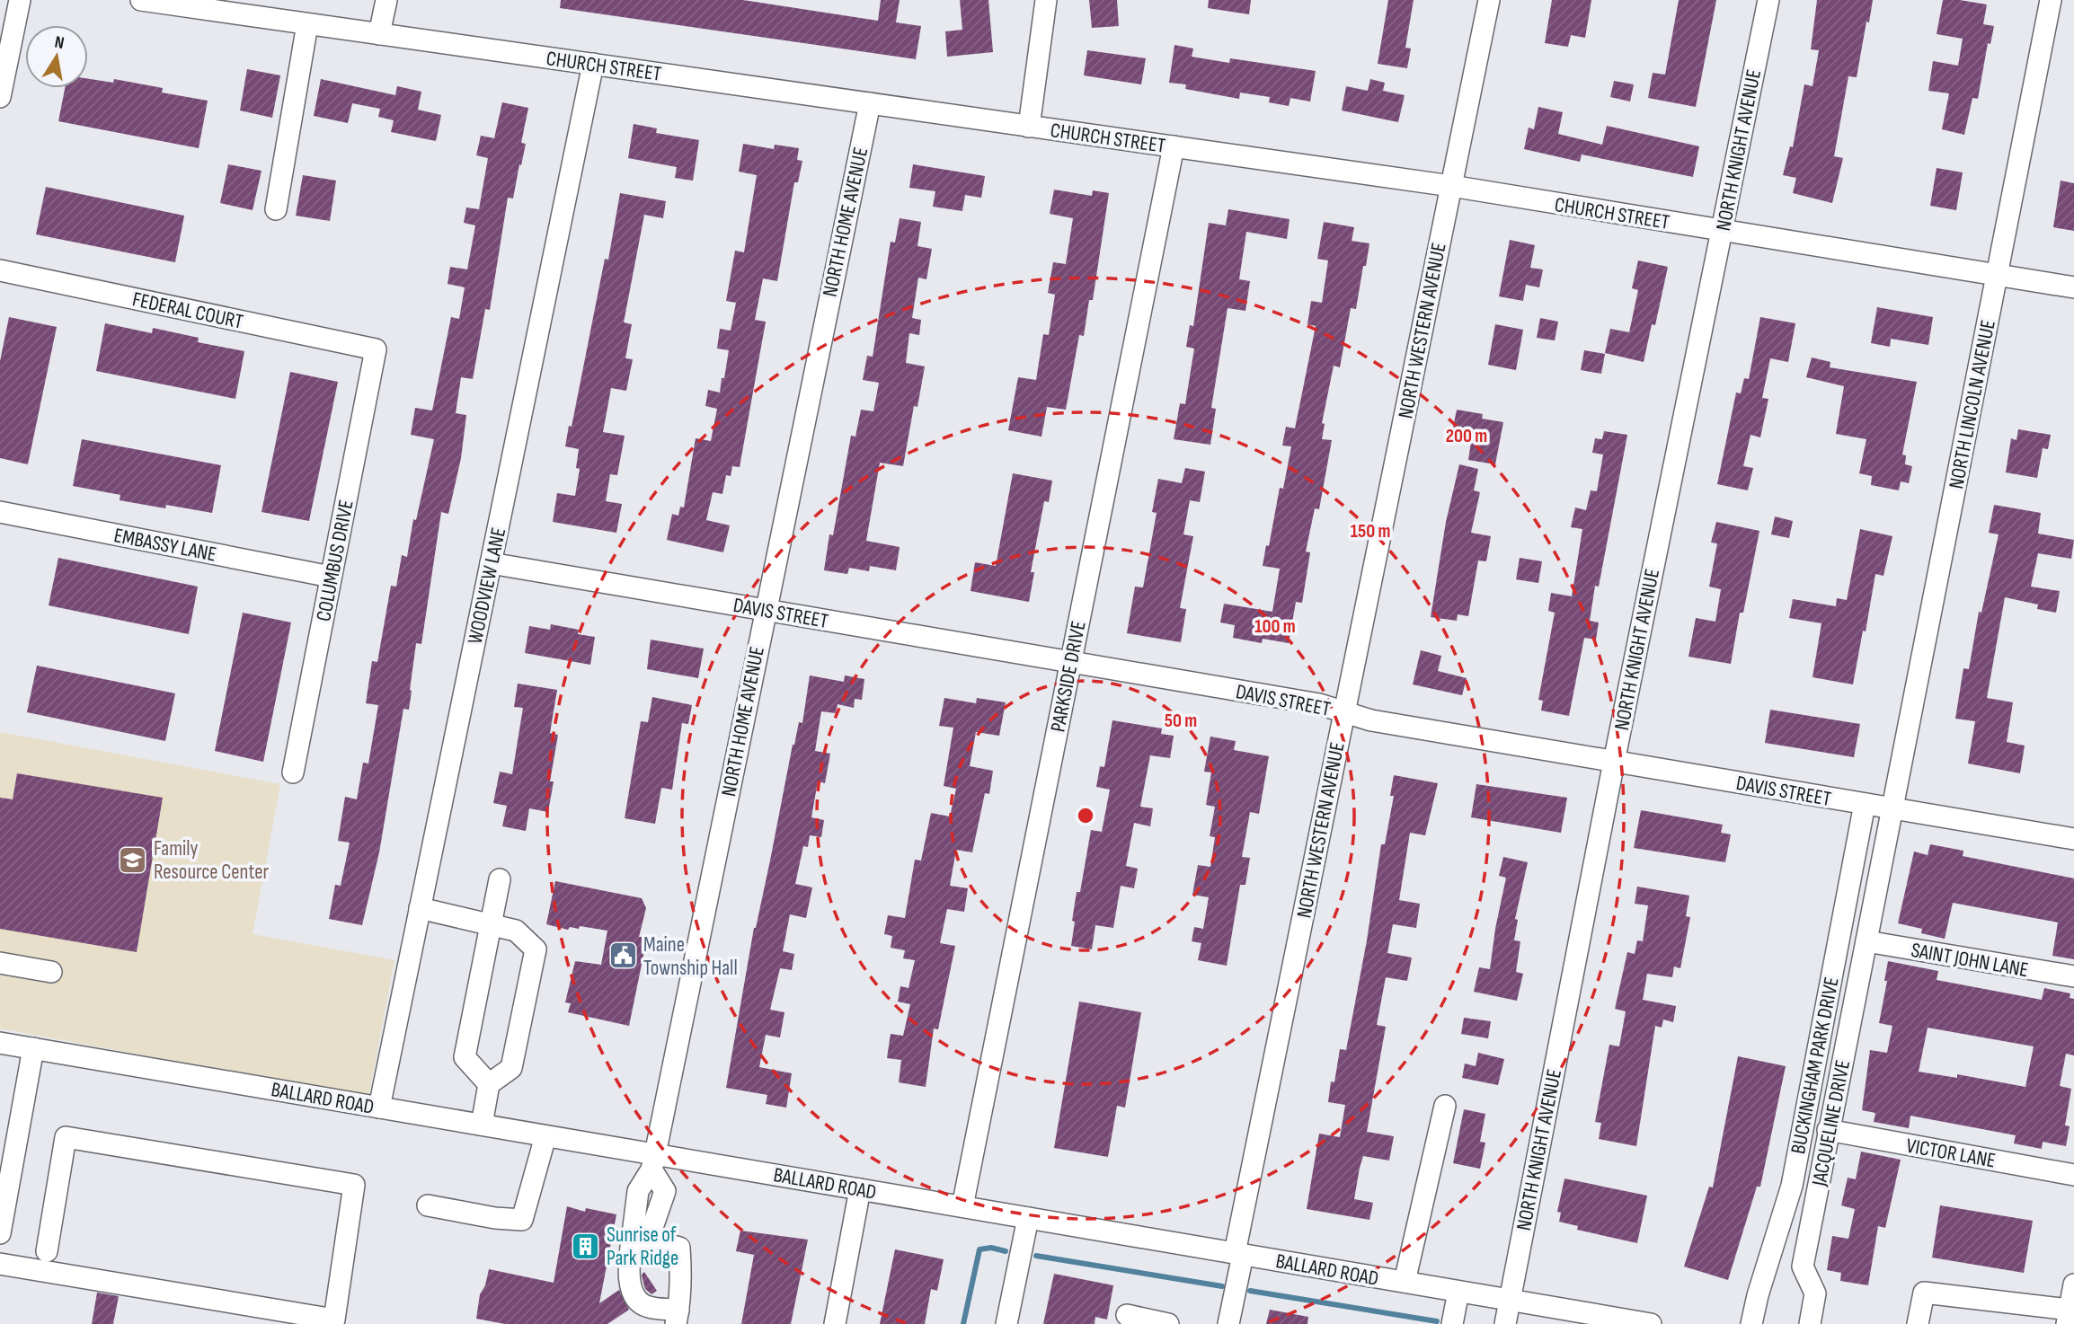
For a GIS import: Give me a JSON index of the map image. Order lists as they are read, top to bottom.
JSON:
{
  "streets": {
    "street": [
      "CHURCH STREET",
      "NORTH KNIGHT AVENUE",
      "NORTH HOME AVENUE",
      "FEDERAL COURT",
      "NORTH WESTERN AVENUE",
      "NORTH LINCOLN AVENUE",
      "EMBASSY LANE",
      "COLUMBUS DRIVE",
      "WOODVIEW LANE",
      "DAVIS STREET",
      "PARKSIDE DRIVE",
      "SAINT JOHN LANE",
      "BUCKINGHAM PARK DRIVE",
      "BALLARD ROAD",
      "JACQUELINE DRIVE",
      "VICTOR LANE"
    ]
  },
  "crossings": [
    ["CHURCH STREET", "NORTH KNIGHT AVENUE"],
    ["CHURCH STREET", "NORTH HOME AVENUE"],
    ["CHURCH STREET", "NORTH WESTERN AVENUE"],
    ["CHURCH STREET", "NORTH LINCOLN AVENUE"],
    ["CHURCH STREET", "WOODVIEW LANE"],
    ["CHURCH STREET", "PARKSIDE DRIVE"],
    ["NORTH KNIGHT AVENUE", "DAVIS STREET"],
    ["NORTH KNIGHT AVENUE", "BALLARD ROAD"],
    ["NORTH HOME AVENUE", "DAVIS STREET"],
    ["NORTH HOME AVENUE", "BALLARD ROAD"],
    ["FEDERAL COURT", "COLUMBUS DRIVE"],
    ["NORTH WESTERN AVENUE", "DAVIS STREET"],
    ["NORTH WESTERN AVENUE", "BALLARD ROAD"],
    ["NORTH LINCOLN AVENUE", "DAVIS STREET"],
    ["NORTH LINCOLN AVENUE", "JACQUELINE DRIVE"],
    ["EMBASSY LANE", "COLUMBUS DRIVE"],
    ["WOODVIEW LANE", "DAVIS STREET"],
    ["WOODVIEW LANE", "BALLARD ROAD"],
    ["DAVIS STREET", "PARKSIDE DRIVE"],
    ["DAVIS STREET", "BUCKINGHAM PARK DRIVE"],
    ["DAVIS STREET", "JACQUELINE DRIVE"],
    ["PARKSIDE DRIVE", "BALLARD ROAD"],
    ["SAINT JOHN LANE", "JACQUELINE DRIVE"],
    ["JACQUELINE DRIVE", "VICTOR LANE"]
  ],
  "places": {
    "school or university": ["Family Resource Center"],
    "public building": ["Maine Township Hall"],
    "building": ["Sunrise of Park Ridge"]
  },
  "north": "top",
  "rings": [
    "200 m",
    "150 m",
    "100 m",
    "50 m"
  ]
}
